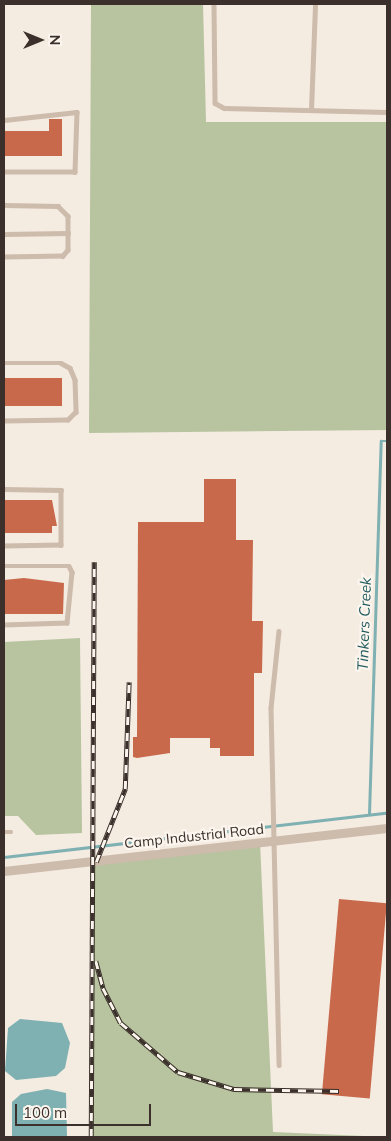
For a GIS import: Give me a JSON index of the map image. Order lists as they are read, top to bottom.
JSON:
{
  "streets": {
    "street": ["Camp Industrial Road"]
  },
  "water": ["Tinkers Creek"],
  "scale_bar": "100 m",
  "north": "right"
}
